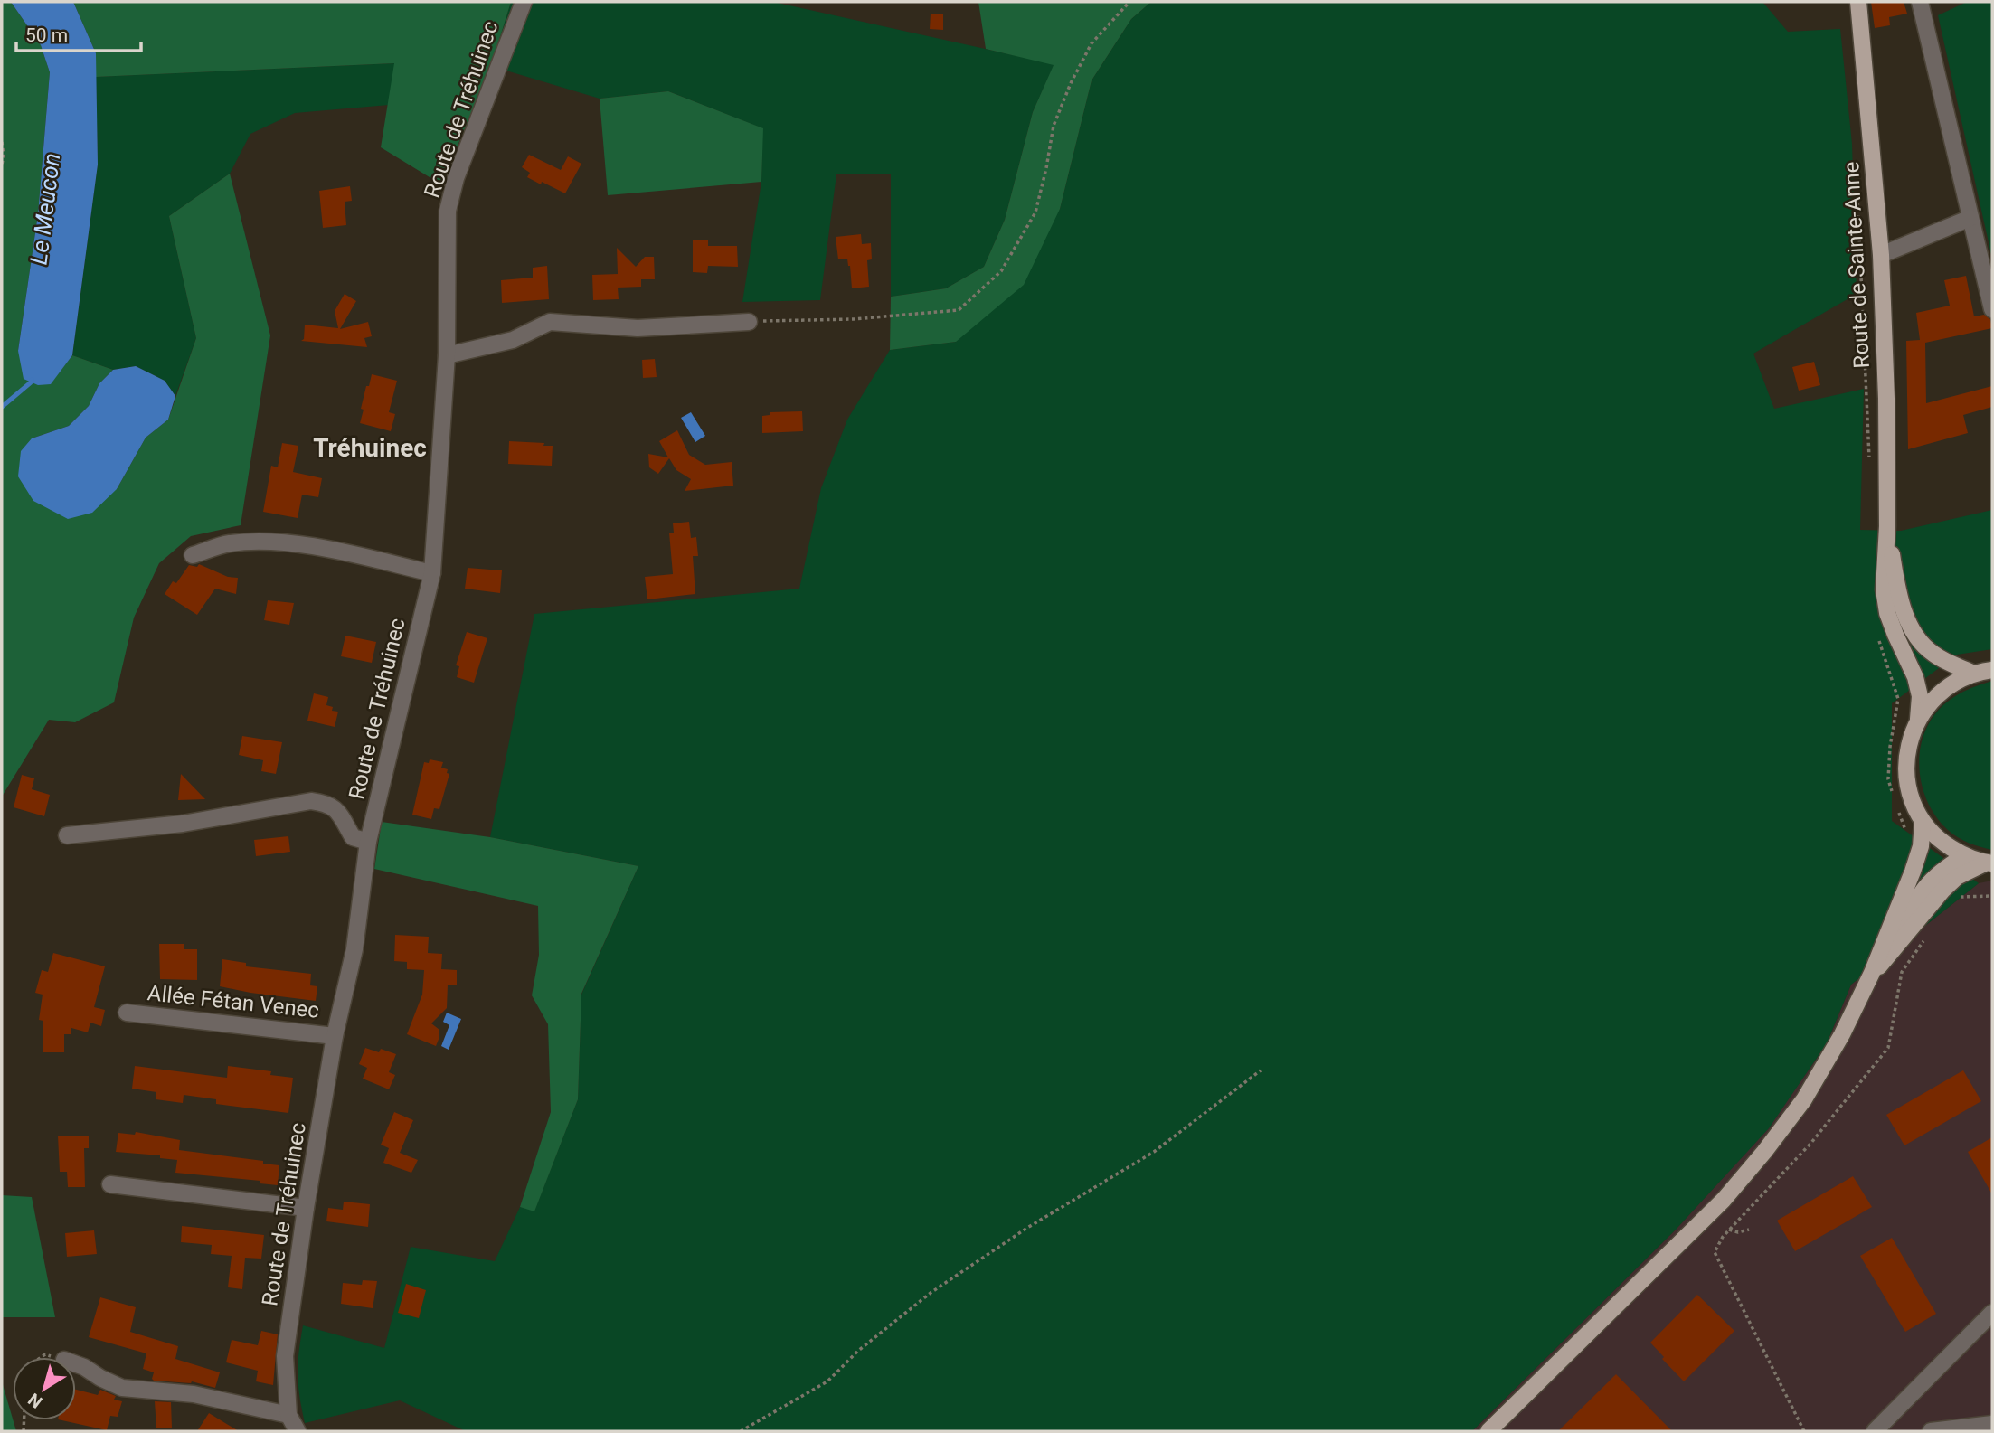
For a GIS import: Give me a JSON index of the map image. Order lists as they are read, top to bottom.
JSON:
{
  "streets": {
    "main road": ["Route de Sainte-Anne"],
    "street": ["Route de Tréhuinec", "Allée Fétan Venec"]
  },
  "crossings": [
    ["Route de Tréhuinec", "Allée Fétan Venec"]
  ],
  "districts": ["Tréhuinec"],
  "water": ["Le Meucon"],
  "scale_bar": "50 m",
  "north": "bottom left"
}
